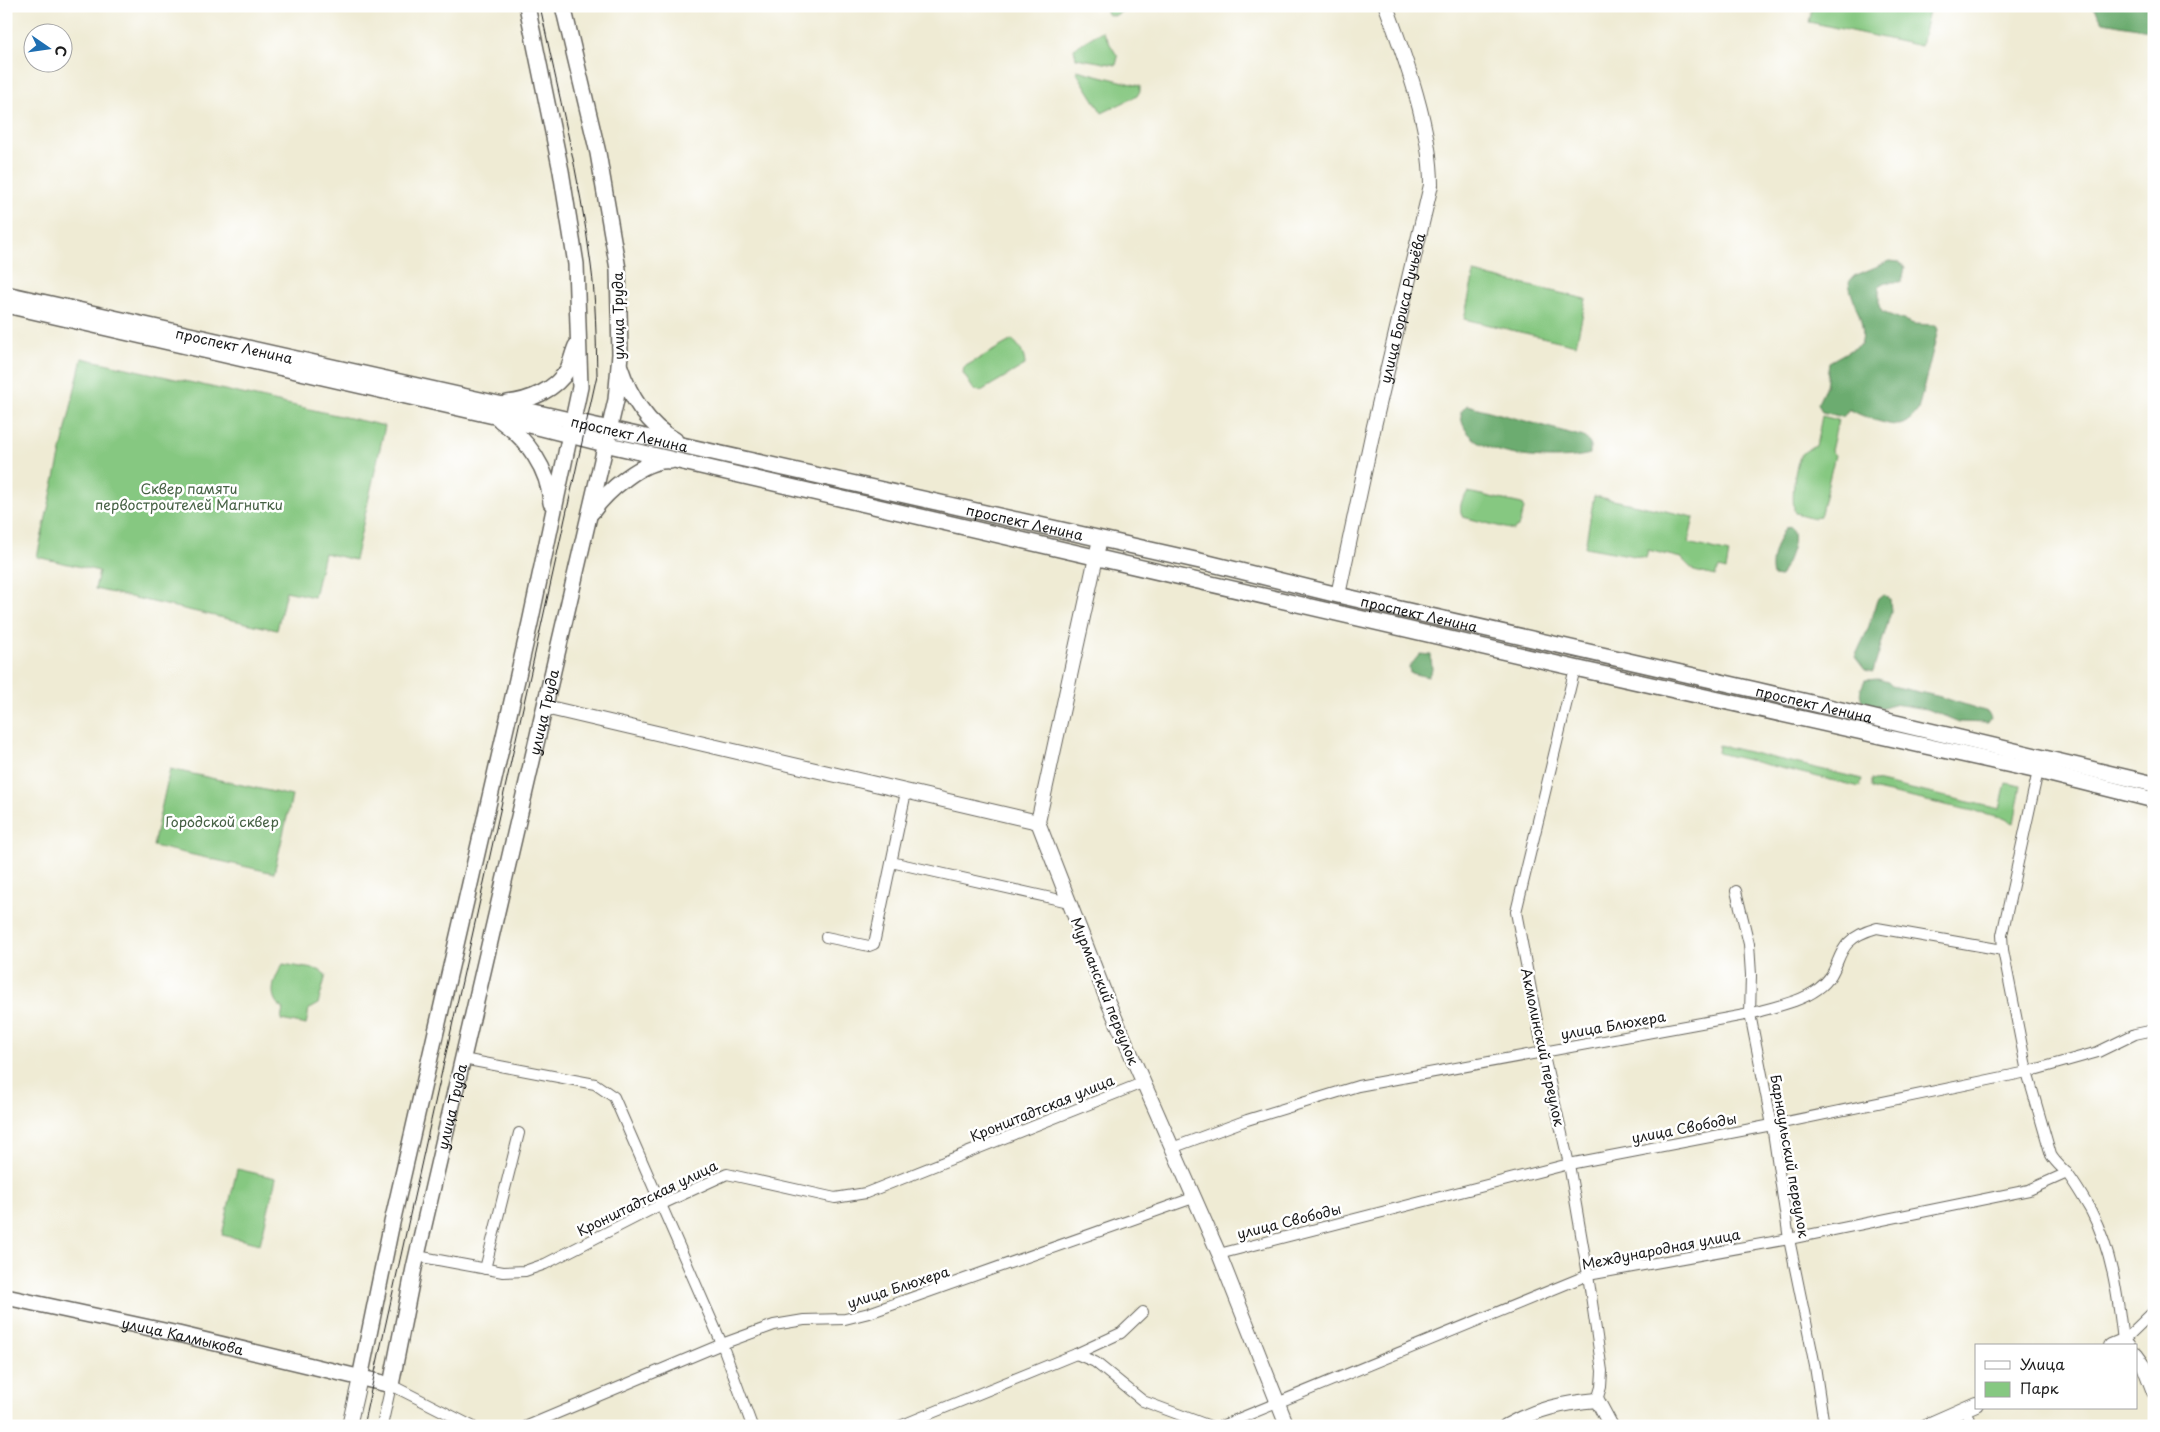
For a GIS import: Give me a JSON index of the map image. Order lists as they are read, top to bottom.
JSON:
{
  "streets": {
    "main road": [
      "улица Бориса Ручьёва",
      "улица Труда",
      "проспект Ленина",
      "улица Калмыкова"
    ],
    "street": [
      "Мурманский переулок",
      "улица Блюхера",
      "Акмолинский переулок",
      "Кронштадтская улица",
      "улица Свободы",
      "Барнаульский переулок",
      "Международная улица"
    ]
  },
  "crossings": [
    ["улица Бориса Ручьёва", "проспект Ленина"],
    ["улица Труда", "проспект Ленина"],
    ["улица Труда", "Кронштадтская улица"],
    ["проспект Ленина", "Акмолинский переулок"],
    ["Мурманский переулок", "улица Блюхера"],
    ["Мурманский переулок", "Кронштадтская улица"],
    ["Мурманский переулок", "улица Свободы"],
    ["Мурманский переулок", "Международная улица"],
    ["улица Блюхера", "Акмолинский переулок"],
    ["улица Блюхера", "Барнаульский переулок"],
    ["Акмолинский переулок", "улица Свободы"],
    ["Акмолинский переулок", "Международная улица"],
    ["улица Свободы", "Барнаульский переулок"],
    ["Барнаульский переулок", "Международная улица"]
  ],
  "parks": ["Сквер памяти первостроителей Магнитки", "Городской сквер"],
  "legend": ["Улица", "Парк"],
  "north": "right"
}
